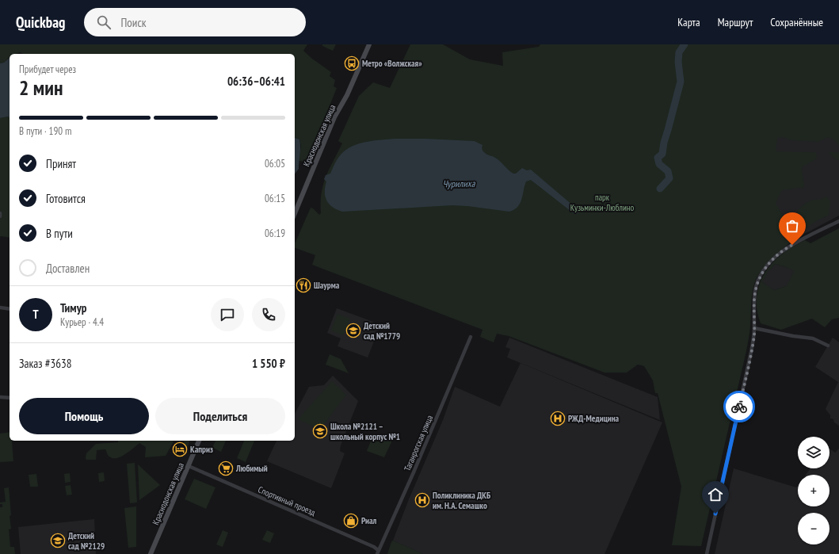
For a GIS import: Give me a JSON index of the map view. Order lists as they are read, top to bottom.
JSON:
{
  "streets": {
    "main road": ["Краснодонская улица"],
    "street": ["Таганрогская улица", "Спортивный проезд"]
  },
  "crossings": [
    ["Краснодонская улица", "Спортивный проезд"],
    ["Таганрогская улица", "Спортивный проезд"]
  ],
  "water": ["Чурилиха"],
  "parks": ["парк Кузьминки-Люблино"],
  "places": {
    "bus stop": ["Метро «Волжская»"],
    "restaurant": ["Шаурма"],
    "school or university": ["Детский сад №1779", "Школа №2121 – школьный корпус №1", "Детский сад №2129"],
    "hospital": ["РЖД-Медицина", "Поликлиника ДКБ им. Н.А. Семашко"],
    "hotel": ["Каприз"],
    "supermarket": ["Любимый"],
    "shop": ["Риал"]
  },
  "page": {
    "header": "Quickbag",
    "search": "Поиск",
    "nav": ["Карта", "Маршрут", "Сохранённые"],
    "heading": ["2 мин", "Прибудет через", "06:36–06:41"],
    "panel": [
      "Тимур",
      "Курьер · 4.4",
      "Заказ #3638",
      "1 550 ₽"
    ],
    "bar": "В пути · 190 m",
    "list": [
      ["Принят", "06:05"],
      ["Готовится", "06:15"],
      ["В пути", "06:19"],
      "Доставлен"
    ],
    "round": "Т",
    "buttons": ["Помощь", "Поделиться"],
    "map_buttons": ["+", "−"]
  }
}
